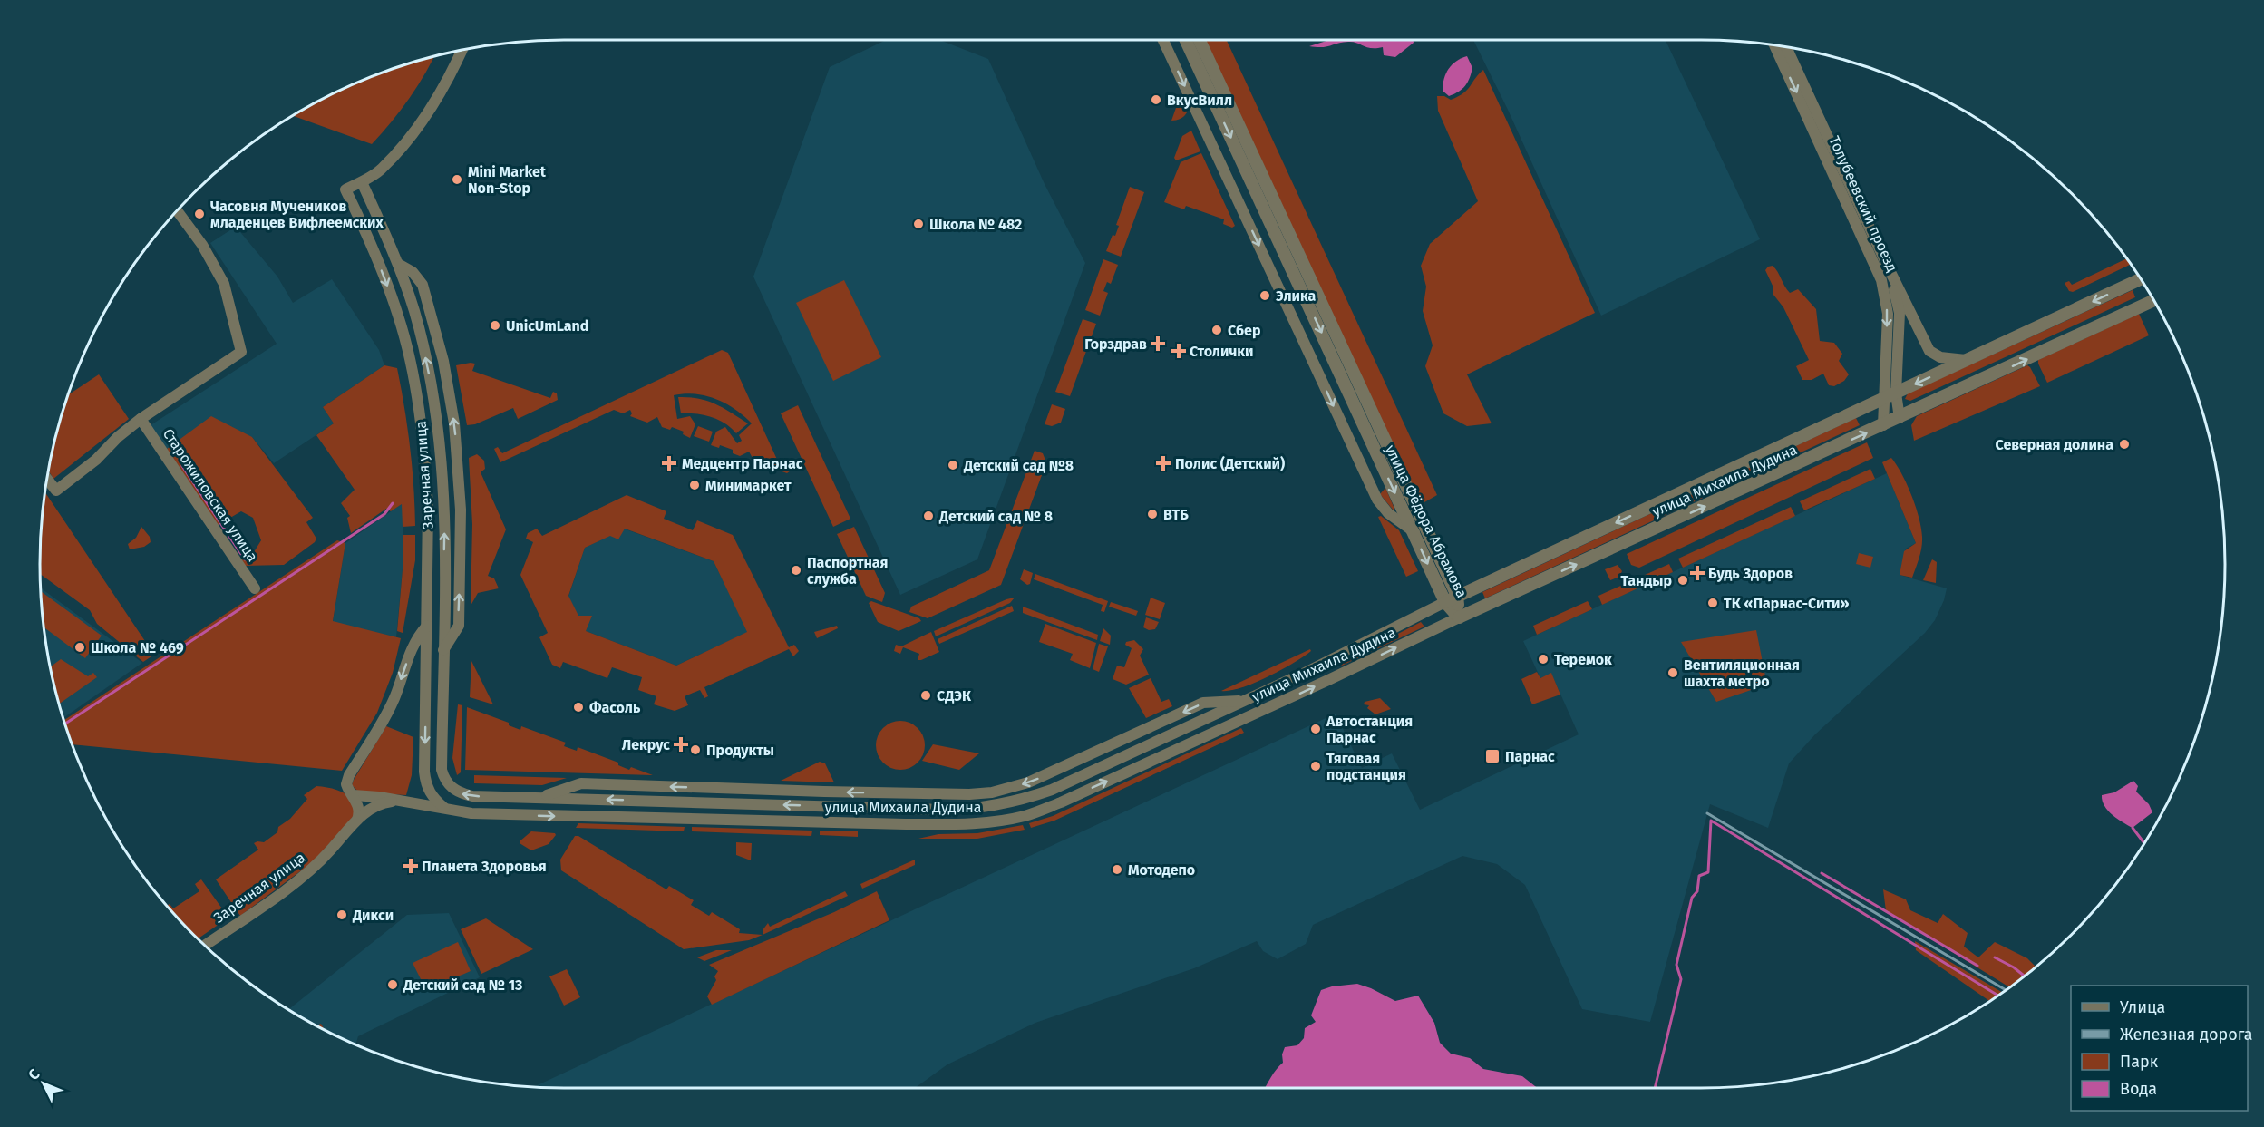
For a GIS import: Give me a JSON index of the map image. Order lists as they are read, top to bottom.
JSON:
{
  "streets": {
    "street": [
      "Толубеевский проезд",
      "Заречная улица",
      "улица Михаила Дудина",
      "Старожиловская улица",
      "улица Фёдора Абрамова"
    ]
  },
  "crossings": [
    ["Толубеевский проезд", "улица Михаила Дудина"],
    ["Заречная улица", "улица Михаила Дудина"],
    ["улица Михаила Дудина", "улица Фёдора Абрамова"]
  ],
  "places": {
    "other": [
      "ВкусВилл",
      "Mini Market Non-Stop",
      "Часовня Мучеников младенцев Вифлеемских",
      "Школа № 482",
      "Элика",
      "UnicUmLand",
      "Сбер",
      "Северная долина",
      "Детский сад №8",
      "Минимаркет",
      "ВТБ",
      "Детский сад № 8",
      "Паспортная служба",
      "Тандыр",
      "ТК «Парнас-Сити»",
      "Школа № 469",
      "Теремок",
      "Вентиляционная шахта метро",
      "СДЭК",
      "Фасоль",
      "Автостанция Парнас",
      "Продукты",
      "Тяговая подстанция",
      "Мотодепо",
      "Дикси",
      "Детский сад № 13"
    ],
    "health": [
      "Горздрав",
      "Столички",
      "Медцентр Парнас",
      "Полис (Детский)",
      "Будь Здоров",
      "Лекрус",
      "Планета Здоровья"
    ],
    "transit": ["Парнас"]
  },
  "legend": [
    "Улица",
    "Железная дорога",
    "Парк",
    "Вода"
  ],
  "north": "top left"
}
